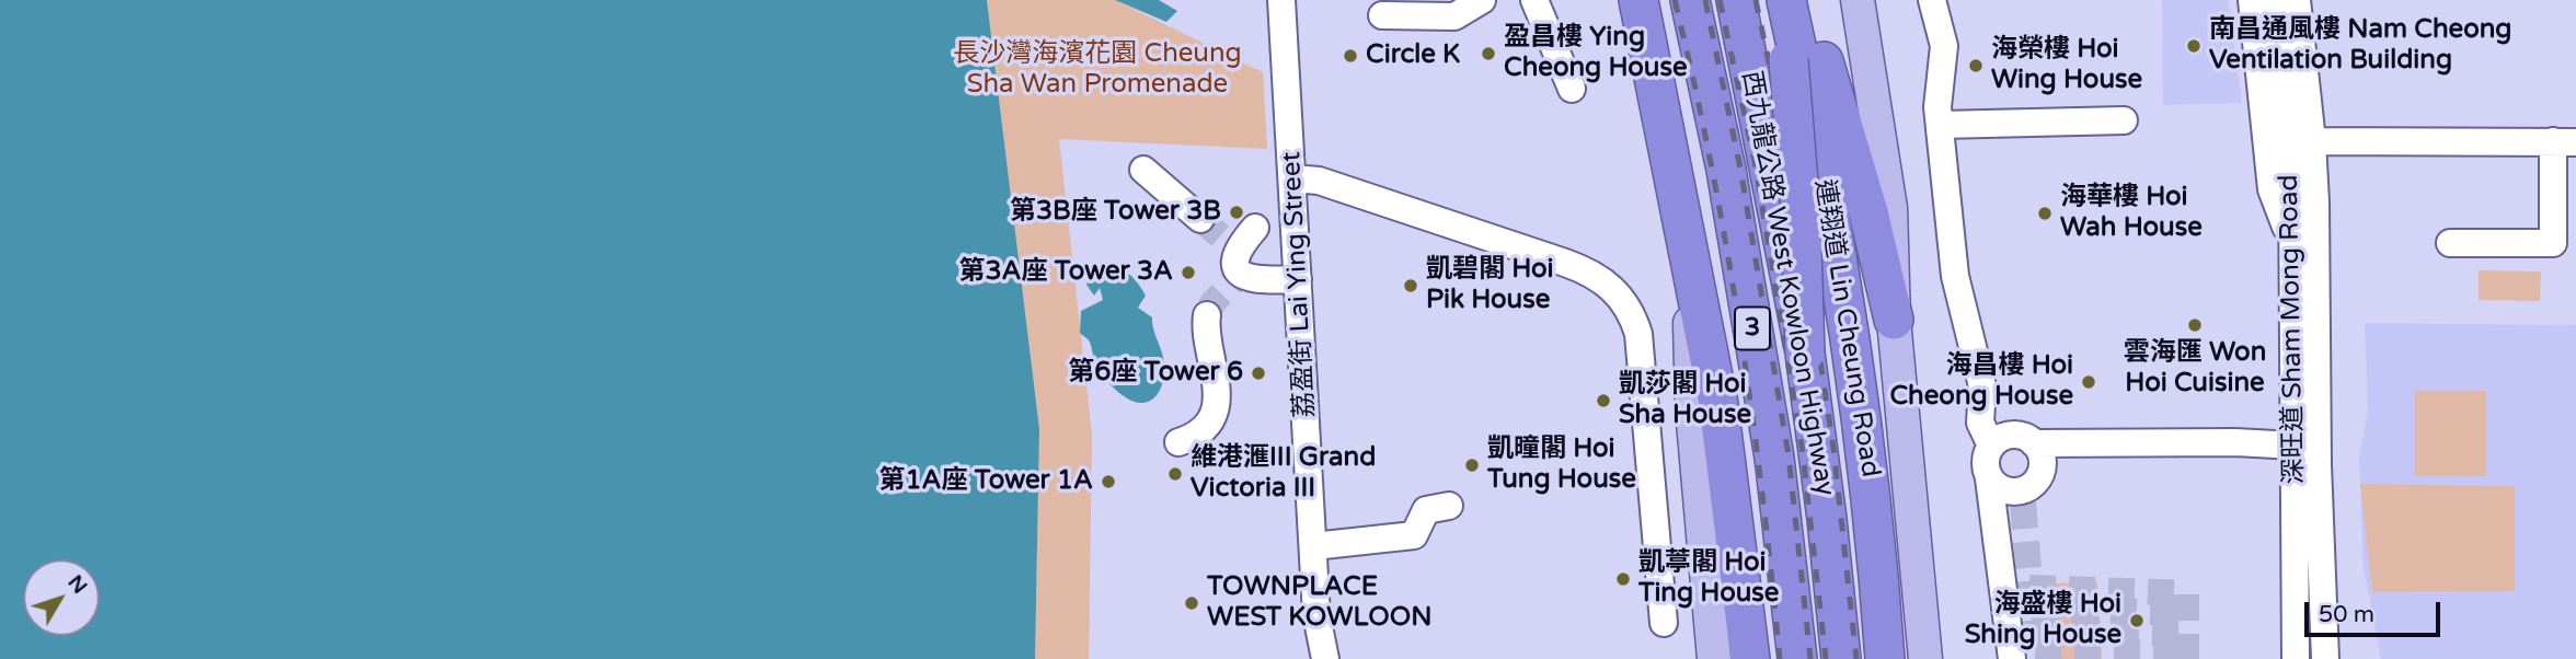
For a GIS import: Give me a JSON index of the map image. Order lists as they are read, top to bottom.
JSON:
{
  "streets": {
    "highway": ["西九龍公路 West Kowloon Highway", "3", "連翔道 Lin Cheung Road"],
    "street": ["荔盈街 Lai Ying Street", "深旺道 Sham Mong Road"]
  },
  "parks": ["長沙灣海濱花園 Cheung Sha Wan Promenade"],
  "places": [
    "南昌通風樓 Nam Cheong Ventilation Building",
    "盈昌樓 Ying Cheong House",
    "Circle K",
    "海榮樓 Hoi Wing House",
    "第3B座 Tower 3B",
    "海華樓 Hoi Wah House",
    "第3A座 Tower 3A",
    "凱碧閣 Hoi Pik House",
    "雲海匯 Won Hoi Cuisine",
    "第6座 Tower 6",
    "海昌樓 Hoi Cheong House",
    "凱莎閣 Hoi Sha House",
    "凱曈閣 Hoi Tung House",
    "維港滙III Grand Victoria III",
    "第1A座 Tower 1A",
    "凱葶閣 Hoi Ting House",
    "TOWNPLACE WEST KOWLOON",
    "海盛樓 Hoi Shing House"
  ],
  "scale_bar": "50 m",
  "north": "top right"
}
